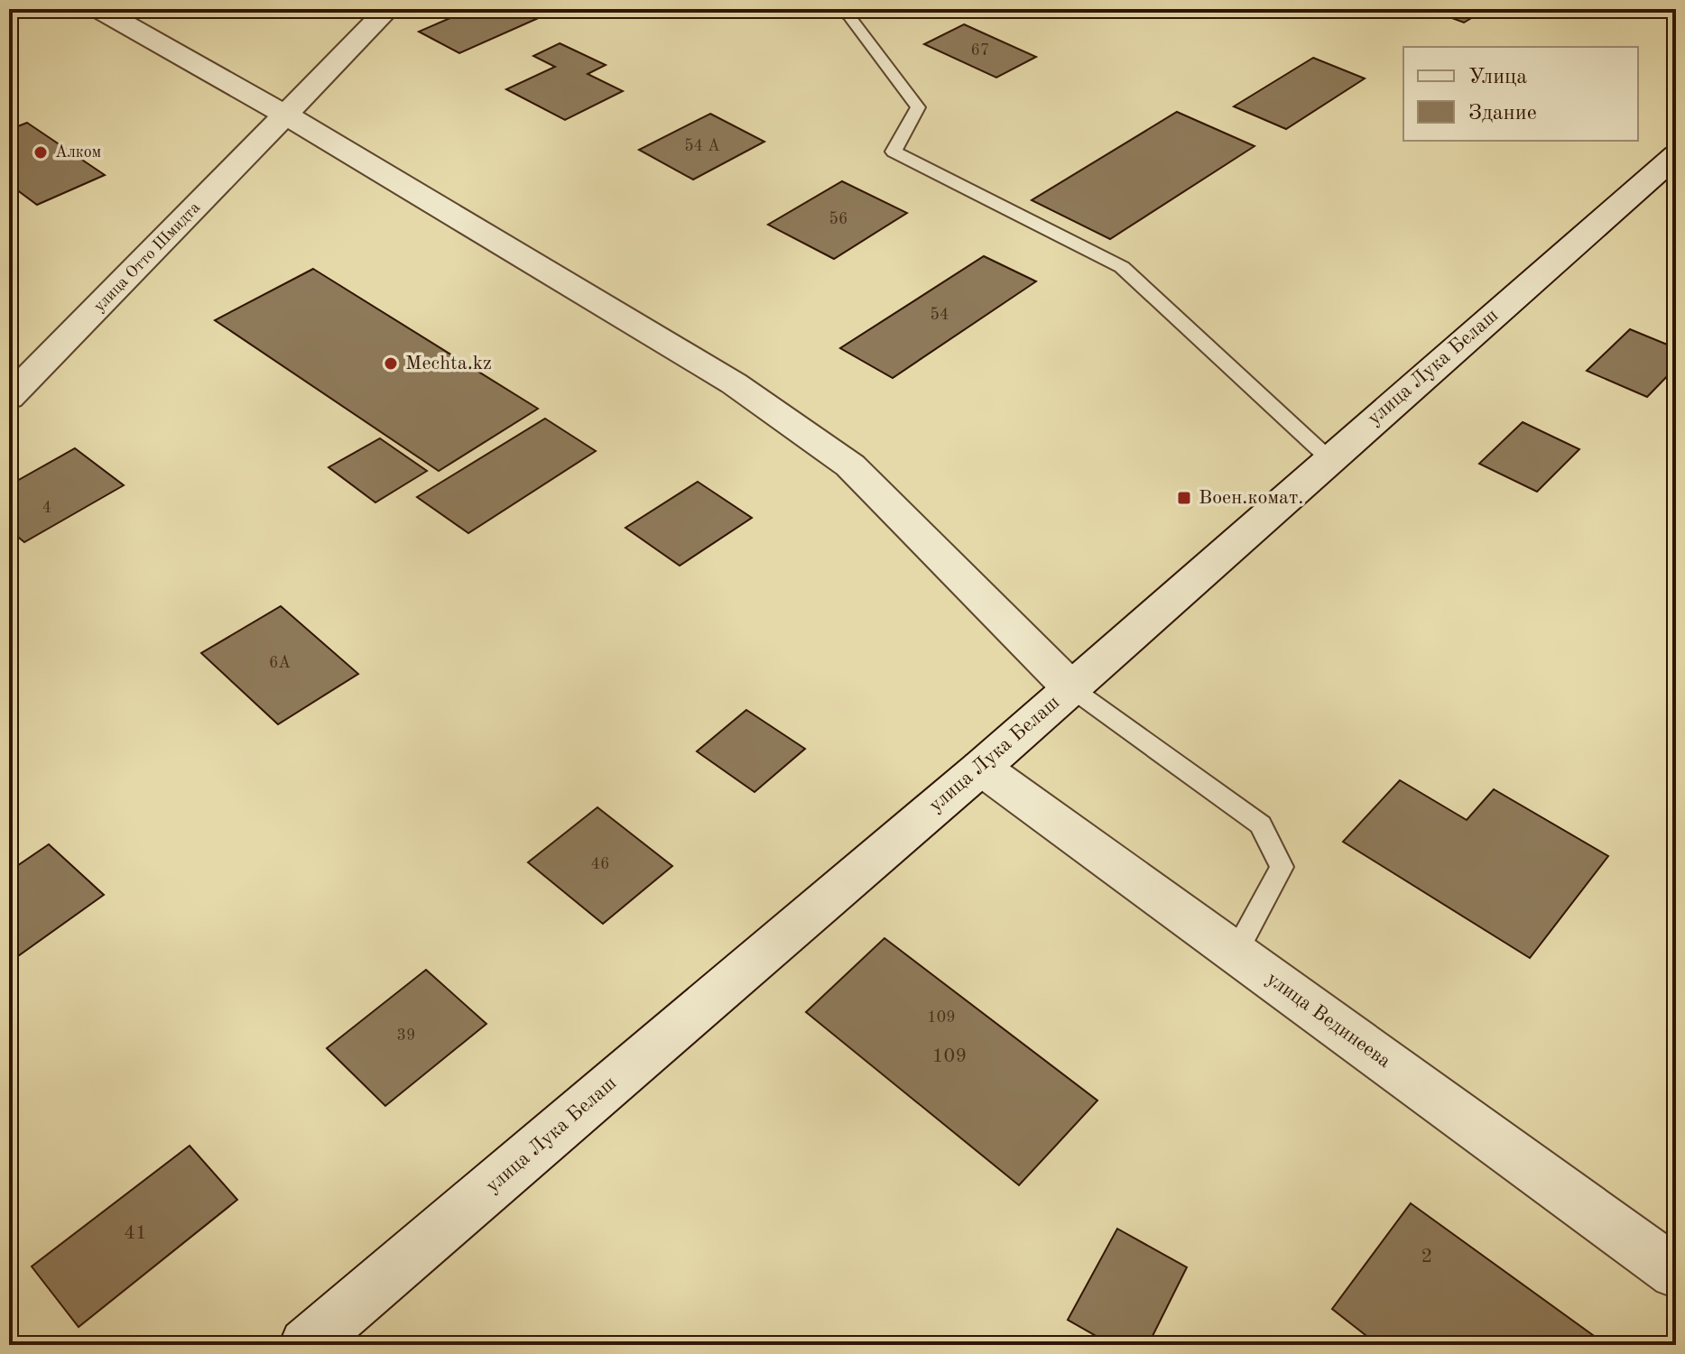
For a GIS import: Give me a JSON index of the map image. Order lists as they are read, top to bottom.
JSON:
{
  "streets": {
    "street": ["улица Отто Шмидта", "улица Лука Белаш", "улица Вединеева"]
  },
  "crossings": [
    ["улица Лука Белаш", "улица Вединеева"]
  ],
  "places": {
    "other": ["Алком", "Mechta.kz"],
    "transit": ["Воен.комат."]
  },
  "house_numbers": [
    "67",
    "54 А",
    "56",
    "54",
    "4",
    "6А",
    "46",
    "109",
    "39",
    "109",
    "41",
    "2"
  ],
  "legend": ["Улица", "Здание"]
}
